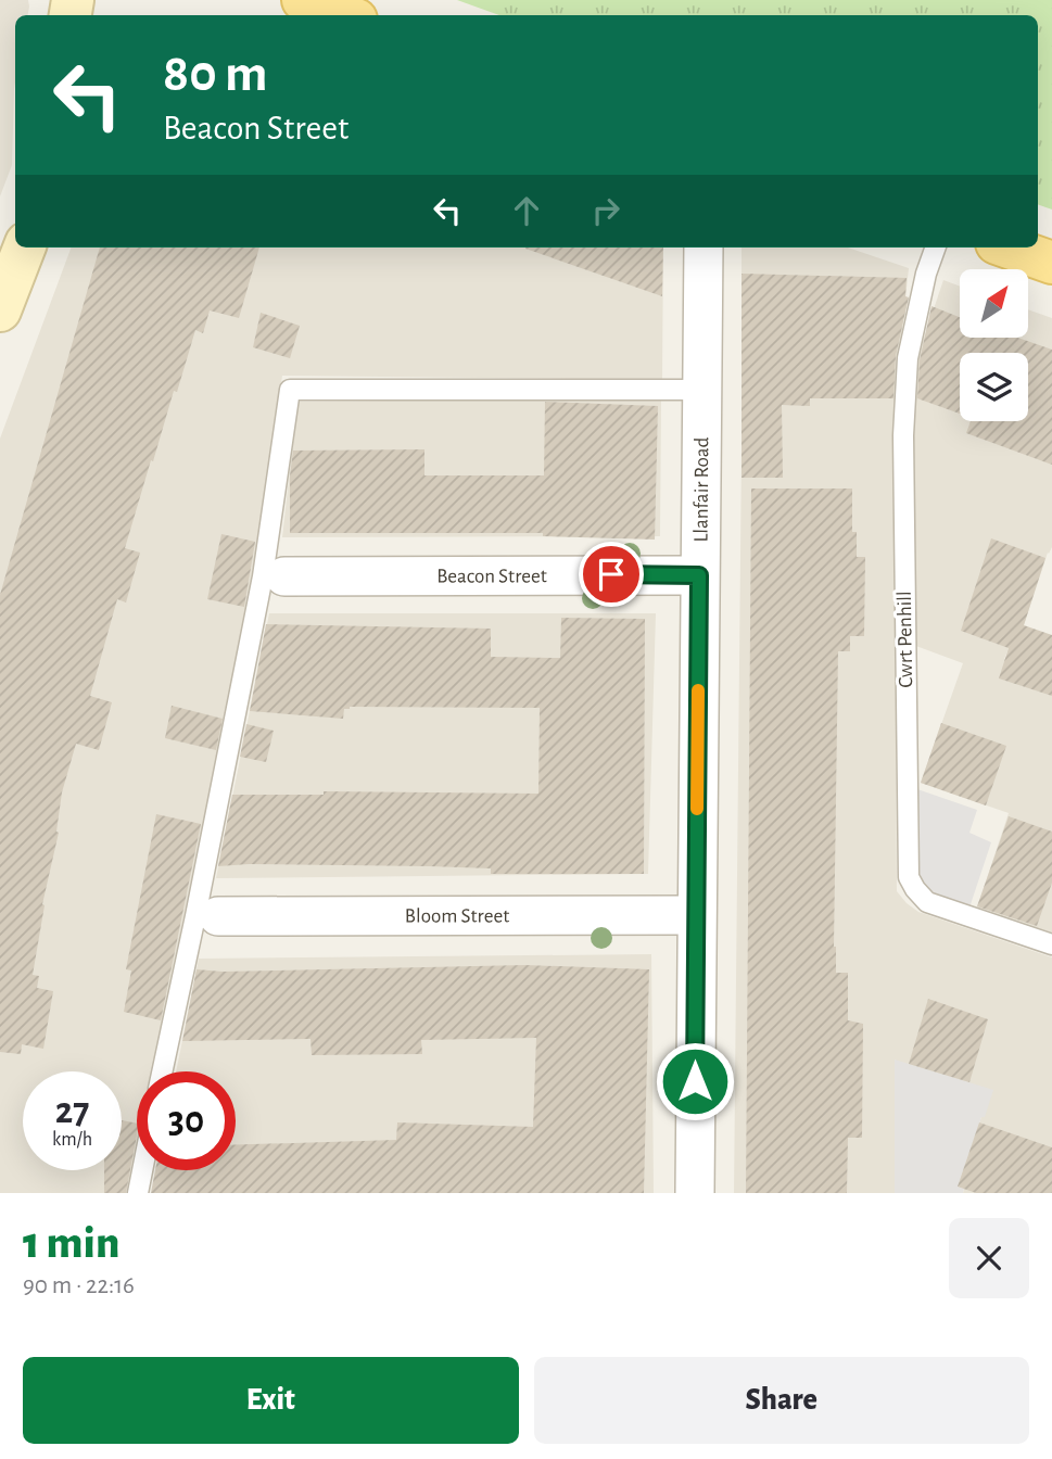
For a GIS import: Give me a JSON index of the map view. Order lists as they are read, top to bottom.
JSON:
{
  "streets": {
    "street": ["Llanfair Road", "Beacon Street", "Bloom Street"],
    "lane": ["Cwrt Penhill"]
  },
  "crossings": [
    ["Llanfair Road", "Beacon Street"],
    ["Llanfair Road", "Bloom Street"]
  ],
  "north": "top right",
  "page": {
    "turn": ["80 m", "Beacon Street"],
    "speed": "27 km/h",
    "limit": "30",
    "heading": ["1 min", "90 m · 22:16"],
    "buttons": ["Exit", "Share"]
  }
}
